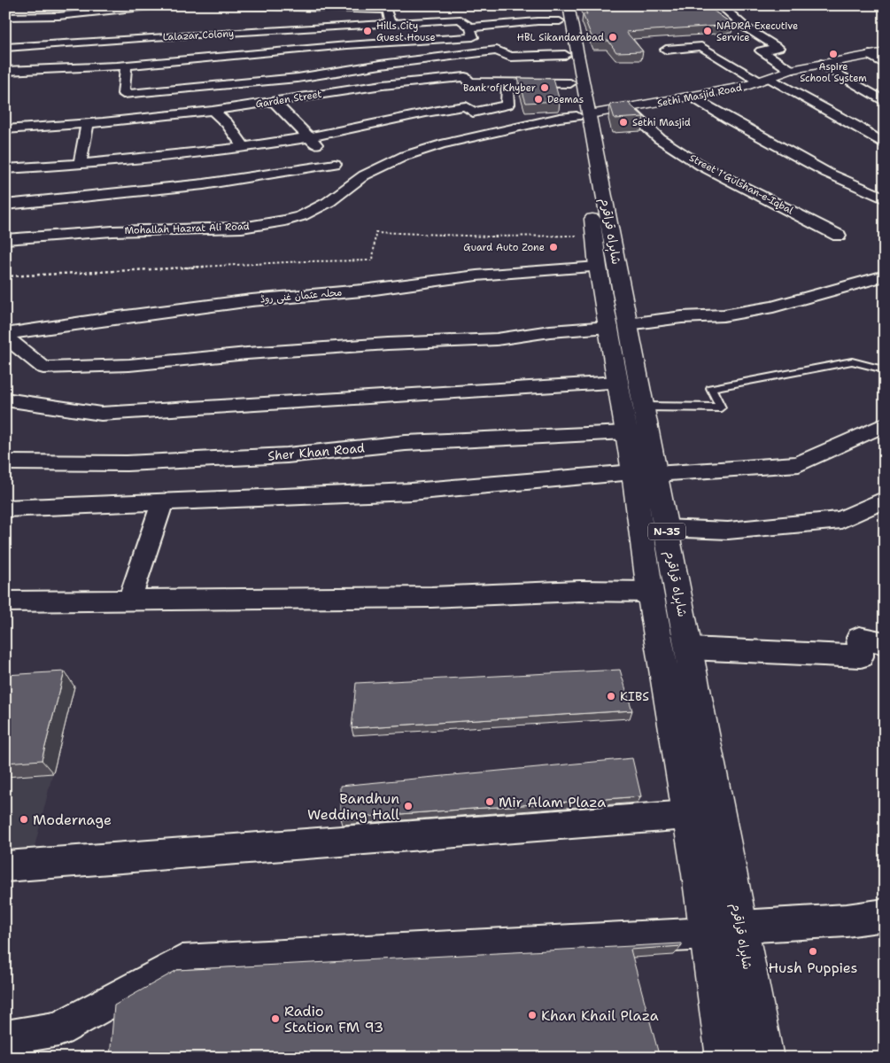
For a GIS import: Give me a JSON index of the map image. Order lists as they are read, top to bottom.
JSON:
{
  "streets": {
    "main road": ["Sethi Masjid Road", "شاہراہ قراقرم", "N-35"],
    "street": [
      "Lalazar Colony",
      "Garden Street",
      "Street 1 Gulshan-e-Iqbal",
      "Mohallah Hazrat Ali Road",
      "محلہ عثمان غنی روڈ",
      "Sher Khan Road"
    ]
  },
  "crossings": [
    ["Sethi Masjid Road", "Street 1 Gulshan-e-Iqbal"],
    ["Sethi Masjid Road", "Mohallah Hazrat Ali Road"],
    ["Sethi Masjid Road", "شاہراہ قراقرم"],
    ["Garden Street", "شاہراہ قراقرم"],
    ["Mohallah Hazrat Ali Road", "شاہراہ قراقرم"],
    ["شاہراہ قراقرم", "محلہ عثمان غنی روڈ"],
    ["شاہراہ قراقرم", "Sher Khan Road"]
  ],
  "places": [
    "Hills City Guest House",
    "NADRA Executive Service",
    "HBL Sikandarabad",
    "Aspire School System",
    "Bank of Khyber",
    "Deemas",
    "Sethi Masjid",
    "Guard Auto Zone",
    "KIBS",
    "Mir Alam Plaza",
    "Bandhun Wedding Hall",
    "Modernage",
    "Hush Puppies",
    "Khan Khail Plaza",
    "Radio Station FM 93"
  ]
}
